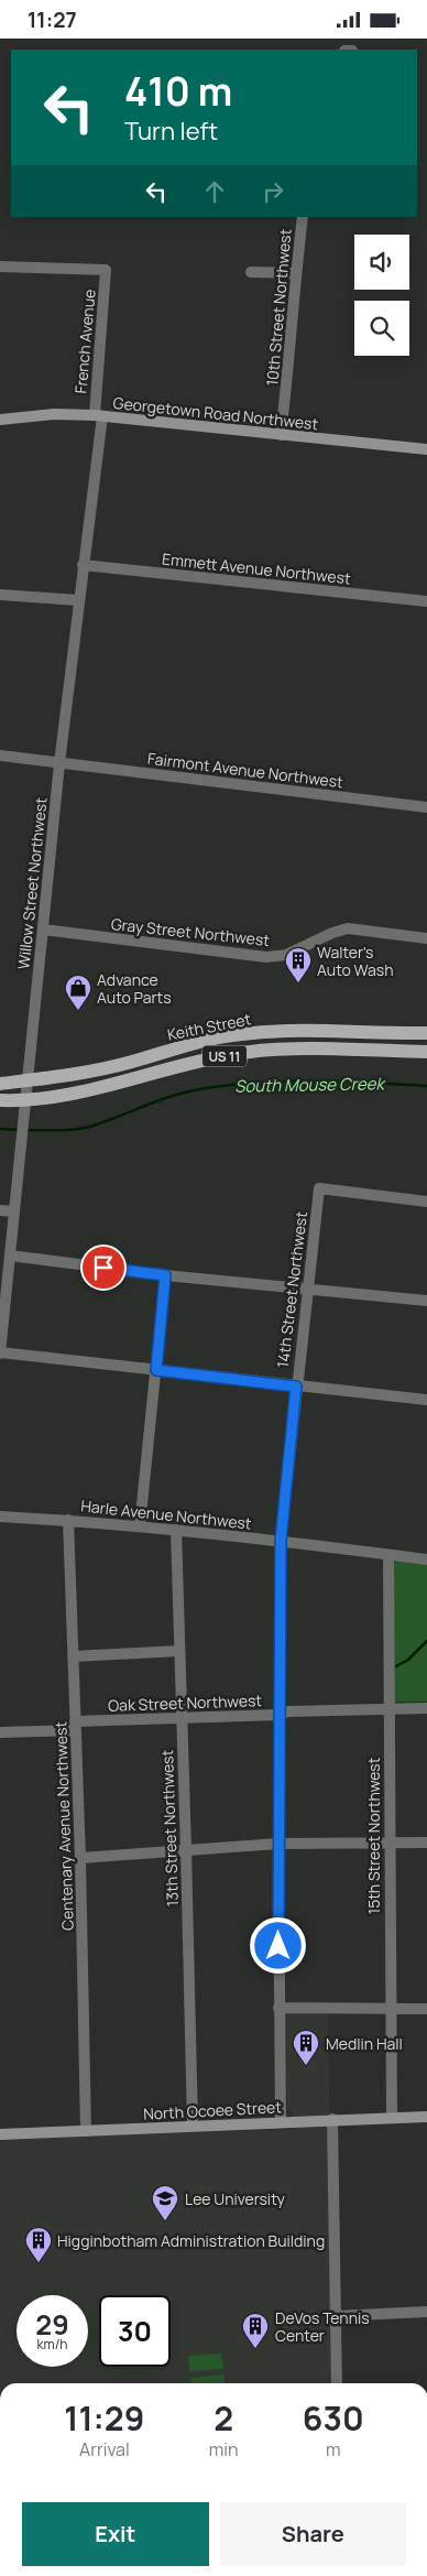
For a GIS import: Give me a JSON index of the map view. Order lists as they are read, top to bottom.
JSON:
{
  "streets": {
    "main road": [
      "Georgetown Road Northwest",
      "Keith Street",
      "US 11",
      "North Ocoee Street"
    ],
    "street": [
      "10th Street Northwest",
      "French Avenue",
      "Emmett Avenue Northwest",
      "Fairmont Avenue Northwest",
      "Willow Street Northwest",
      "Gray Street Northwest",
      "14th Street Northwest",
      "Harle Avenue Northwest",
      "Oak Street Northwest",
      "Centenary Avenue Northwest",
      "13th Street Northwest",
      "15th Street Northwest"
    ]
  },
  "crossings": [
    ["10th Street Northwest", "Georgetown Road Northwest"],
    ["French Avenue", "Georgetown Road Northwest"],
    ["French Avenue", "Willow Street Northwest"],
    ["Georgetown Road Northwest", "Willow Street Northwest"],
    ["Emmett Avenue Northwest", "Willow Street Northwest"],
    ["Fairmont Avenue Northwest", "Willow Street Northwest"],
    ["Willow Street Northwest", "Gray Street Northwest"],
    ["Willow Street Northwest", "Keith Street"],
    ["14th Street Northwest", "Harle Avenue Northwest"],
    ["14th Street Northwest", "Oak Street Northwest"],
    ["14th Street Northwest", "North Ocoee Street"],
    ["Harle Avenue Northwest", "Centenary Avenue Northwest"],
    ["Harle Avenue Northwest", "13th Street Northwest"],
    ["Harle Avenue Northwest", "15th Street Northwest"],
    ["Oak Street Northwest", "Centenary Avenue Northwest"],
    ["Oak Street Northwest", "13th Street Northwest"],
    ["Oak Street Northwest", "15th Street Northwest"],
    ["Centenary Avenue Northwest", "North Ocoee Street"],
    ["13th Street Northwest", "North Ocoee Street"],
    ["15th Street Northwest", "North Ocoee Street"]
  ],
  "water": ["South Mouse Creek"],
  "places": {
    "building": [
      "Walter's Auto Wash",
      "Medlin Hall",
      "Higginbotham Administration Building",
      "DeVos Tennis Center"
    ],
    "shop": ["Advance Auto Parts"],
    "school or university": ["Lee University"]
  },
  "page": {
    "status": "11:27",
    "turn": ["410 m", "Turn left"],
    "speed": "29 km/h",
    "limit": "30",
    "eta": [
      "11:29",
      "Arrival",
      "2",
      "min",
      "630",
      "m"
    ],
    "buttons": ["Exit", "Share"]
  }
}
